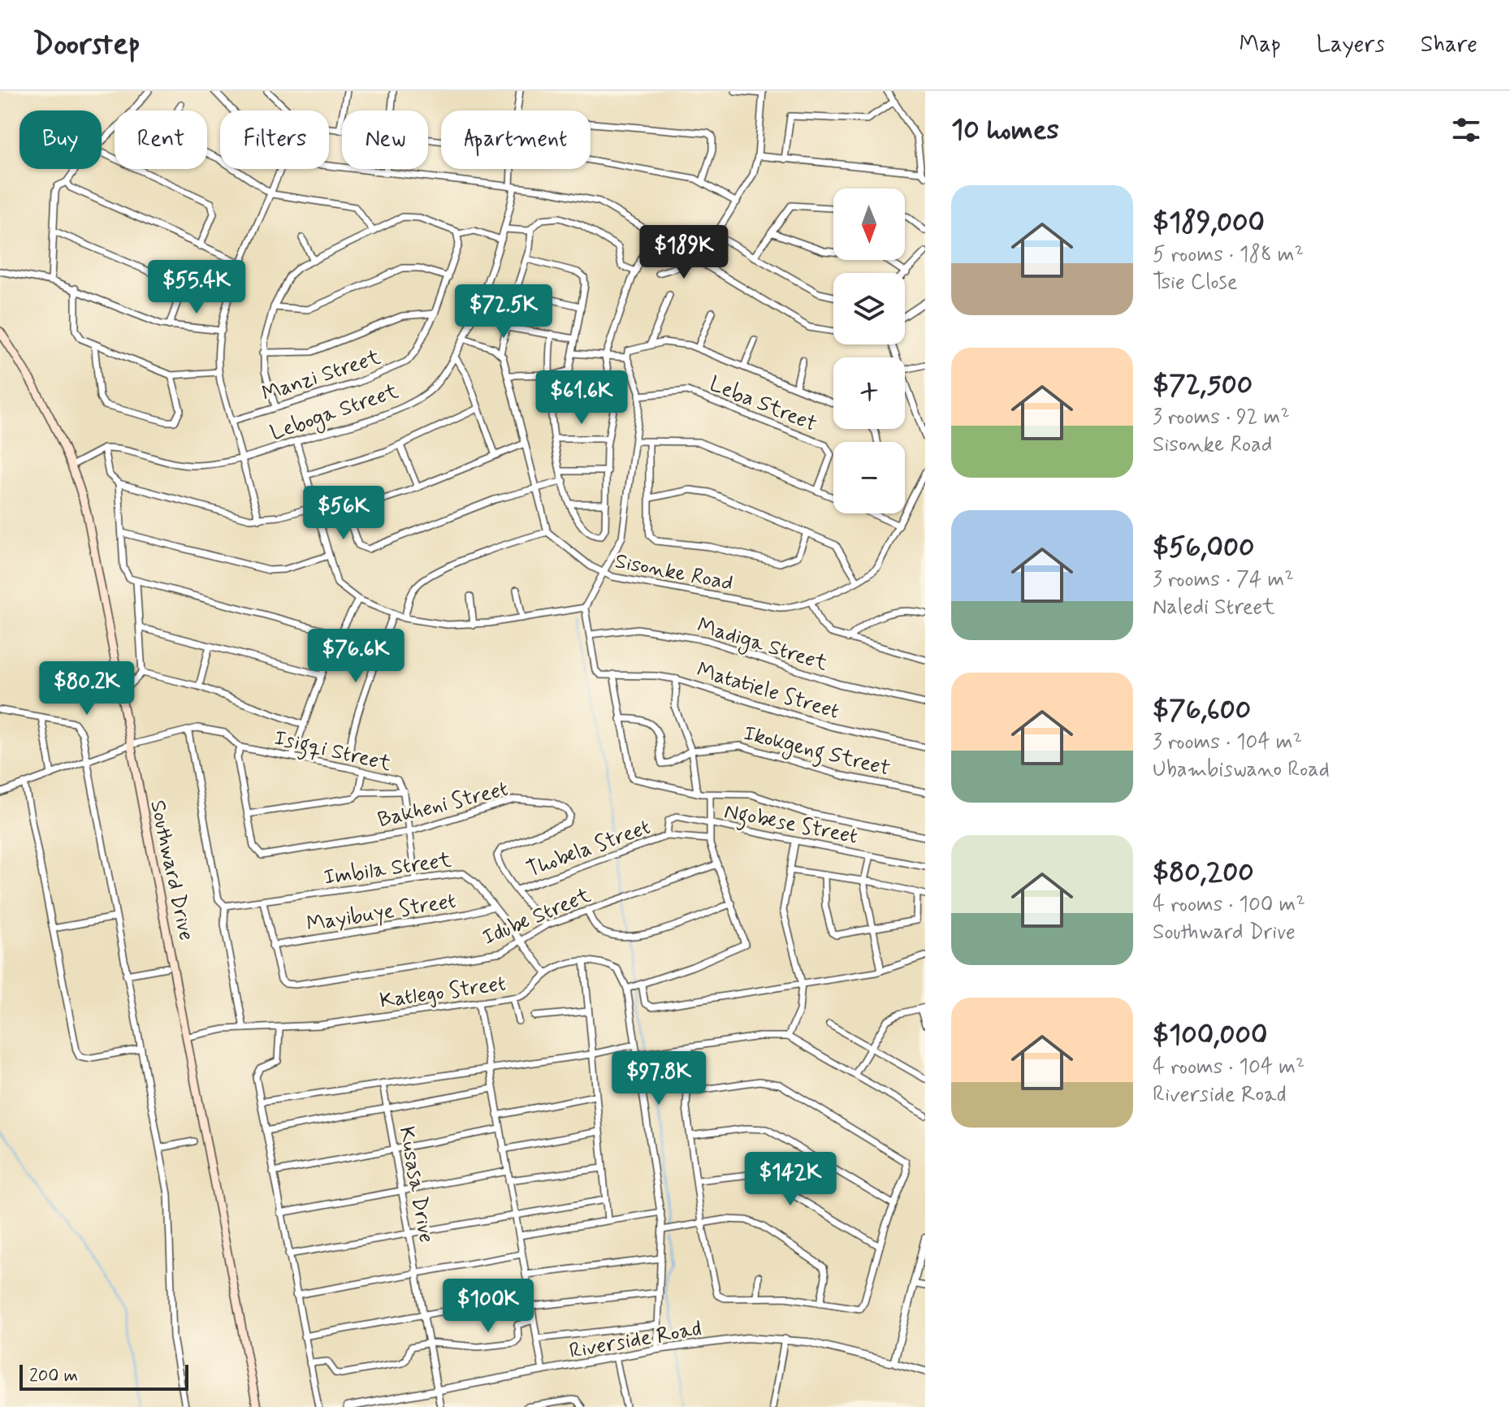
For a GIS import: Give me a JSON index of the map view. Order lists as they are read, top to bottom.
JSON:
{
  "streets": {
    "main road": ["Southward Drive"],
    "street": [
      "Manzi Street",
      "Leba Street",
      "Leboga Street",
      "Sisonke Road",
      "Madiga Street",
      "Matatiele Street",
      "Isigqi Street",
      "Ikokgeng Street",
      "Bakheni Street",
      "Ngobese Street",
      "Thobela Street",
      "Imbila Street",
      "Mayibuye Street",
      "Idube Street",
      "Katlego Street",
      "Kusasa Drive",
      "Riverside Road"
    ]
  },
  "crossings": [
    ["Madiga Street", "Matatiele Street"],
    ["Isigqi Street", "Bakheni Street"],
    ["Isigqi Street", "Imbila Street"],
    ["Bakheni Street", "Thobela Street"],
    ["Bakheni Street", "Idube Street"],
    ["Ngobese Street", "Thobela Street"],
    ["Imbila Street", "Mayibuye Street"],
    ["Imbila Street", "Idube Street"],
    ["Imbila Street", "Katlego Street"],
    ["Southward Drive", "Katlego Street"],
    ["Mayibuye Street", "Idube Street"],
    ["Kusasa Drive", "Riverside Road"]
  ],
  "scale_bar": "200 m",
  "north": "bottom",
  "page": {
    "header": "Doorstep",
    "nav": ["Map", "Layers", "Share"],
    "heading": "10 homes",
    "chip": [
      "Buy",
      "Rent",
      "Filters",
      "New",
      "Apartment"
    ],
    "list": [
      {
        "name": "$189,000",
        "note": "5 rooms · 188 m² · Tsie Close"
      },
      {
        "name": "$72,500",
        "note": "3 rooms · 92 m² · Sisonke Road"
      },
      {
        "name": "$56,000",
        "note": "3 rooms · 74 m² · Naledi Street"
      },
      {
        "name": "$76,600",
        "note": "3 rooms · 104 m² · Ubambiswano Road"
      },
      {
        "name": "$80,200",
        "note": "4 rooms · 100 m² · Southward Drive"
      },
      {
        "name": "$100,000",
        "note": "4 rooms · 104 m² · Riverside Road"
      }
    ],
    "map_buttons": ["+", "−"],
    "price": [
      "$189K",
      "$55.4K",
      "$72.5K",
      "$61.6K",
      "$56K",
      "$76.6K",
      "$80.2K",
      "$97.8K",
      "$142K",
      "$100K"
    ],
    "scale": "200 m"
  }
}
